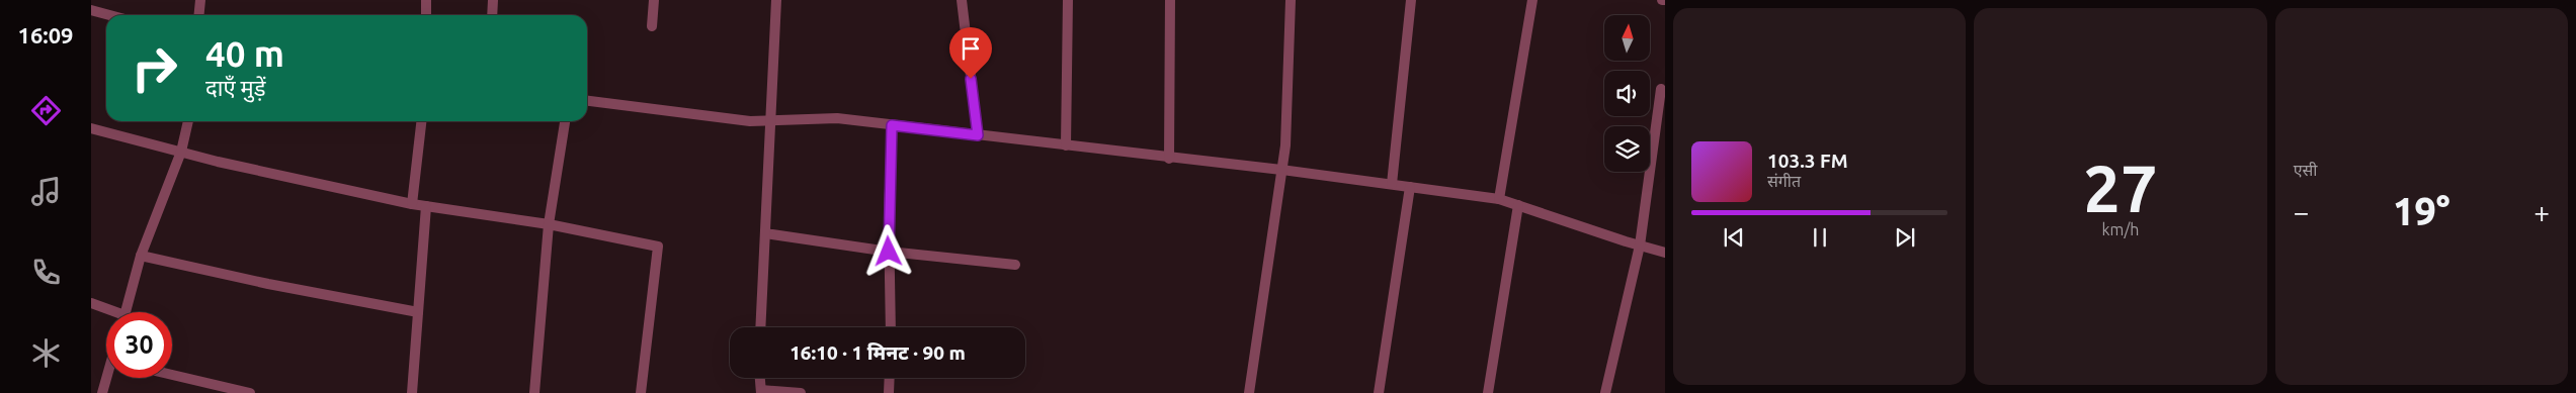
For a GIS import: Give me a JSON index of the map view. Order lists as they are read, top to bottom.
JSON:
{
  "north": "top",
  "page": {
    "tabs": "16:09",
    "tile": [
      ["27", "km/h"],
      "एसी"
    ],
    "turn": ["40 m", "दाएँ मुड़ें"],
    "song": ["103.3 FM", "संगीत"],
    "heat": ["−", "19°", "+"],
    "limit": "30",
    "trip": "16:10 · 1 मिनट · 90 m"
  }
}
